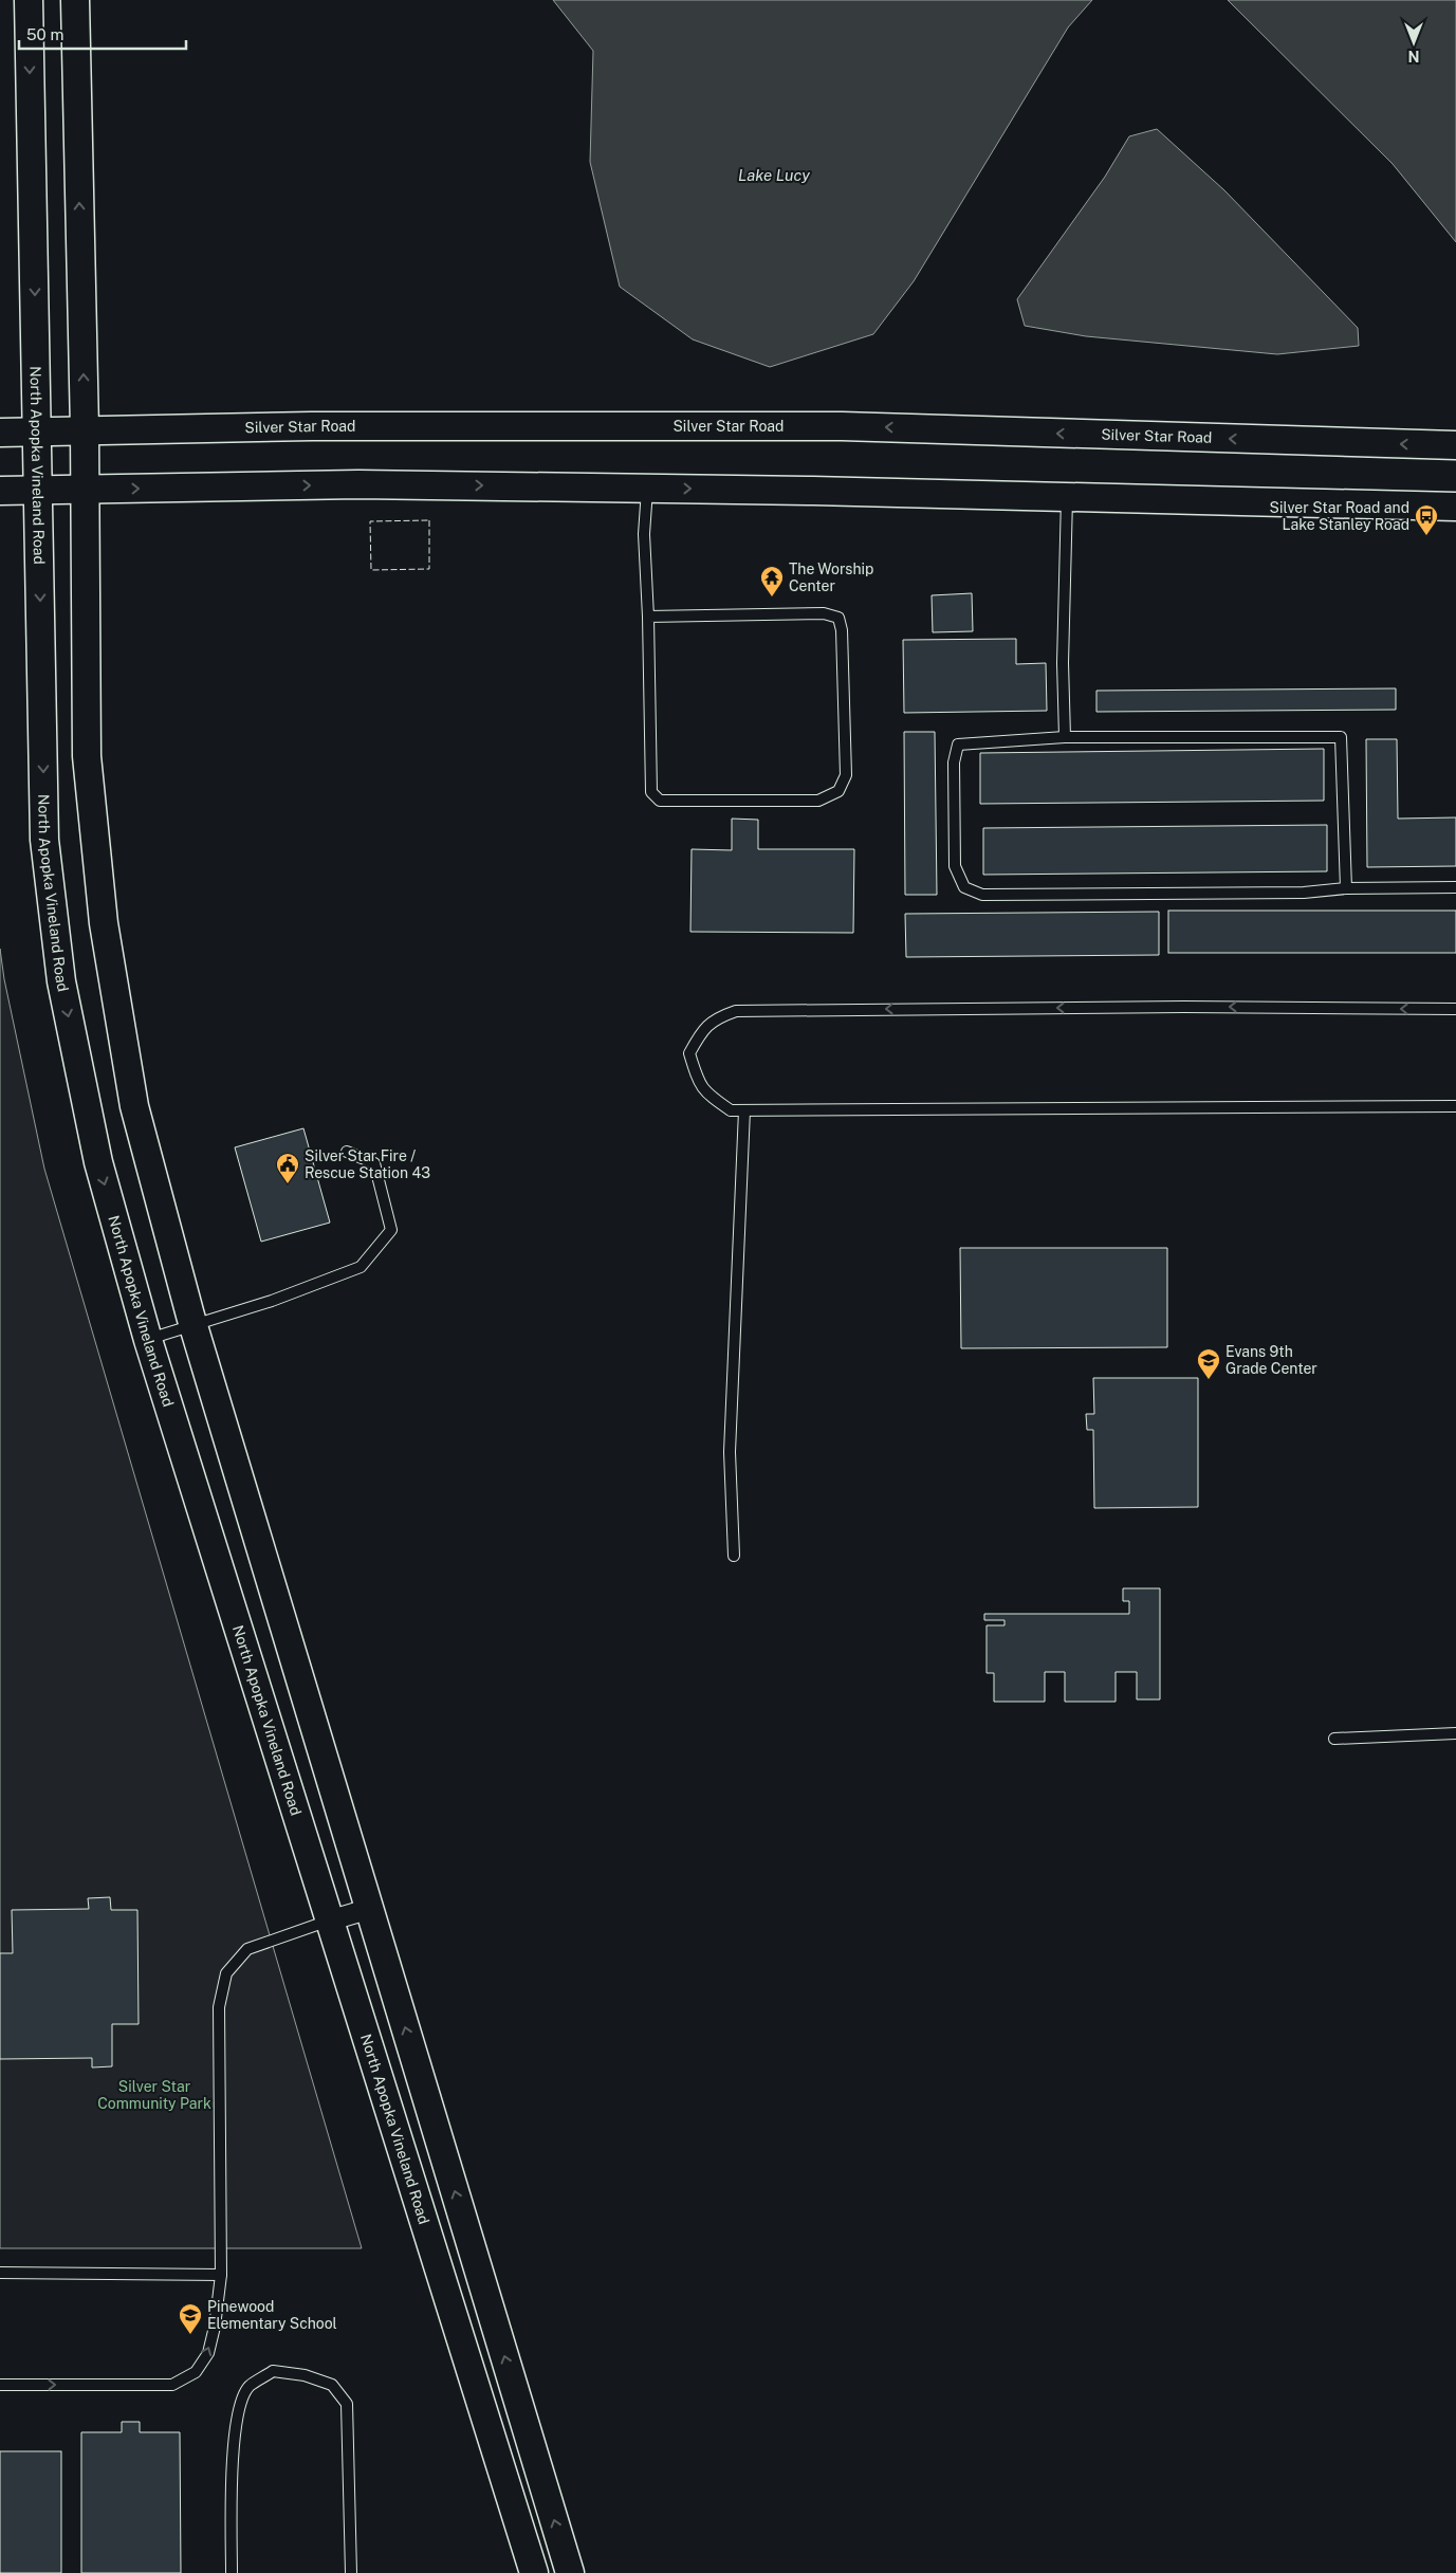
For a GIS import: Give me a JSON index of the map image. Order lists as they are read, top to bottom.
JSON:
{
  "streets": {
    "main road": ["Silver Star Road", "North Apopka Vineland Road"]
  },
  "crossings": [
    ["Silver Star Road", "North Apopka Vineland Road"]
  ],
  "water": ["Lake Lucy"],
  "parks": ["Silver Star Community Park"],
  "places": {
    "bus stop": ["Silver Star Road and Lake Stanley Road"],
    "temple": ["The Worship Center"],
    "public building": ["Silver Star Fire / Rescue Station 43"],
    "school or university": ["Evans 9th Grade Center", "Pinewood Elementary School"]
  },
  "scale_bar": "50 m",
  "north": "bottom"
}
